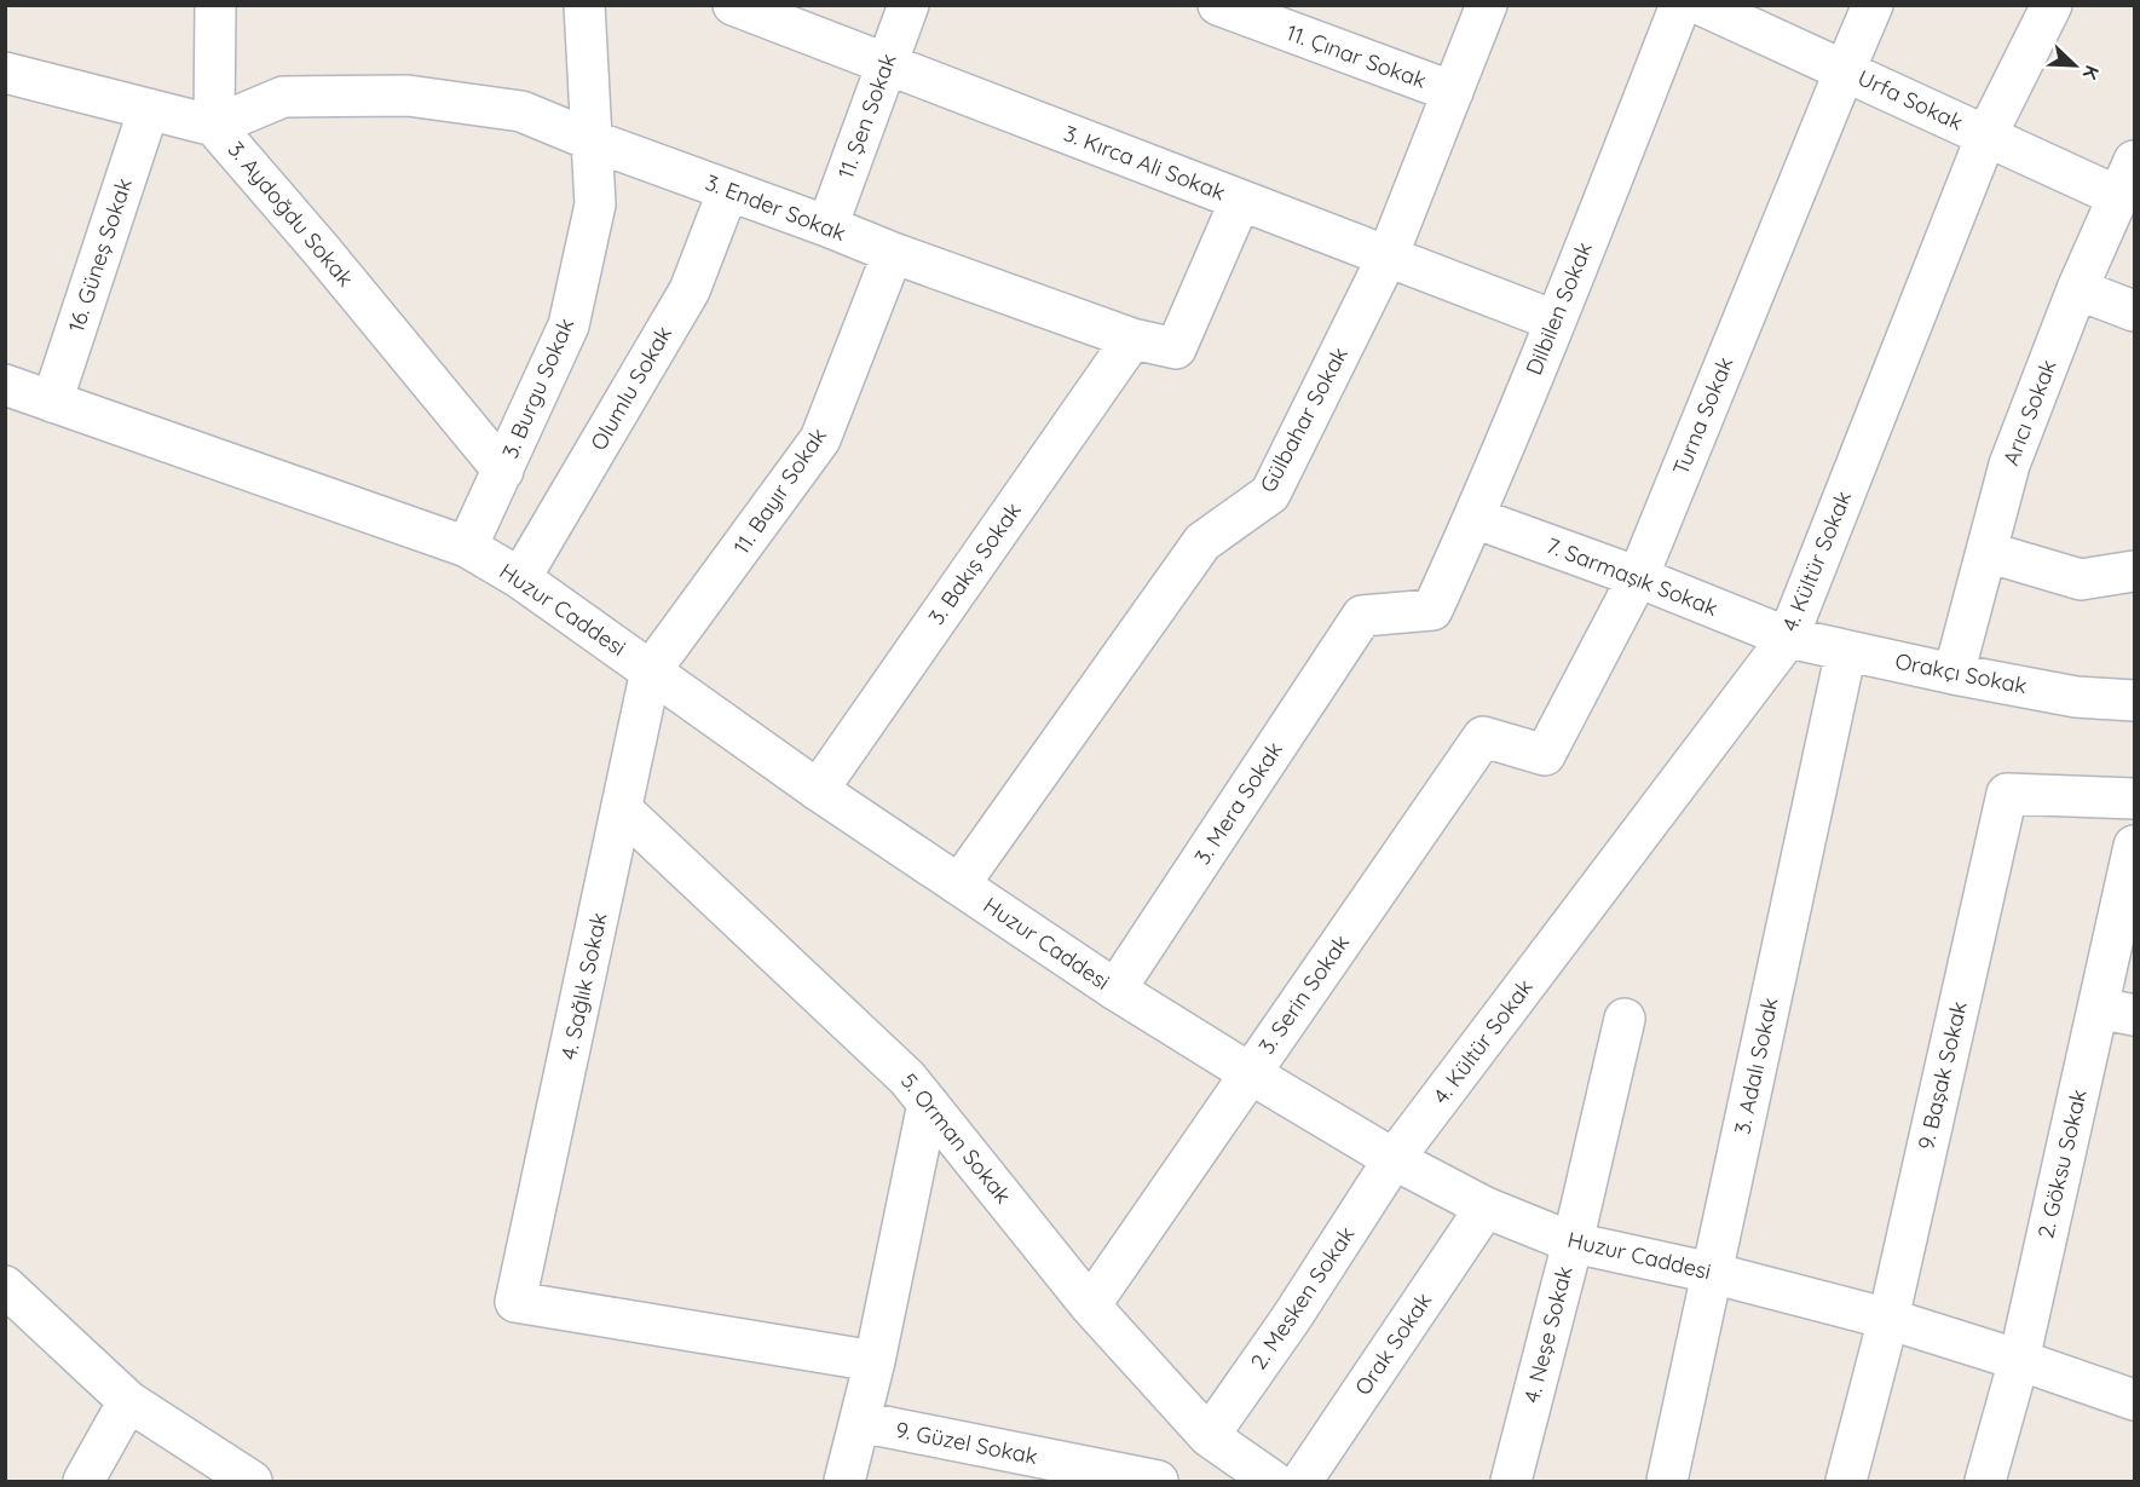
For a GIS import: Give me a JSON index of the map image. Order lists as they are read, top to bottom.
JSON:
{
  "streets": {
    "street": [
      "11. Çınar Sokak",
      "Urfa Sokak",
      "11. Şen Sokak",
      "3. Kırca Ali Sokak",
      "3. Ender Sokak",
      "3. Aydoğdu Sokak",
      "16. Güneş Sokak",
      "Dilbilen Sokak",
      "3. Burgu Sokak",
      "Olumlu Sokak",
      "Arıcı Sokak",
      "Turna Sokak",
      "Gülbahar Sokak",
      "11. Bayır Sokak",
      "4. Kültür Sokak",
      "3. Bakış Sokak",
      "7. Sarmaşık Sokak",
      "Huzur Caddesi",
      "Orakçı Sokak",
      "3. Mera Sokak",
      "4. Sağlık Sokak",
      "3. Serin Sokak",
      "3. Adalı Sokak",
      "9. Başak Sokak",
      "5. Orman Sokak",
      "2. Göksu Sokak",
      "2. Mesken Sokak",
      "4. Neşe Sokak",
      "Orak Sokak",
      "9. Güzel Sokak"
    ]
  },
  "crossings": [
    ["11. Çınar Sokak", "Gülbahar Sokak"],
    ["Urfa Sokak", "Arıcı Sokak"],
    ["Urfa Sokak", "Turna Sokak"],
    ["Urfa Sokak", "4. Kültür Sokak"],
    ["11. Şen Sokak", "3. Kırca Ali Sokak"],
    ["11. Şen Sokak", "3. Ender Sokak"],
    ["3. Kırca Ali Sokak", "3. Ender Sokak"],
    ["3. Kırca Ali Sokak", "Dilbilen Sokak"],
    ["3. Kırca Ali Sokak", "Gülbahar Sokak"],
    ["3. Ender Sokak", "3. Aydoğdu Sokak"],
    ["3. Ender Sokak", "3. Burgu Sokak"],
    ["3. Ender Sokak", "Olumlu Sokak"],
    ["3. Ender Sokak", "11. Bayır Sokak"],
    ["3. Ender Sokak", "3. Bakış Sokak"],
    ["3. Aydoğdu Sokak", "16. Güneş Sokak"],
    ["3. Aydoğdu Sokak", "3. Burgu Sokak"],
    ["16. Güneş Sokak", "Huzur Caddesi"],
    ["Dilbilen Sokak", "7. Sarmaşık Sokak"],
    ["Dilbilen Sokak", "3. Mera Sokak"],
    ["3. Burgu Sokak", "Huzur Caddesi"],
    ["Olumlu Sokak", "Huzur Caddesi"],
    ["Arıcı Sokak", "Orakçı Sokak"],
    ["Turna Sokak", "7. Sarmaşık Sokak"],
    ["Turna Sokak", "3. Serin Sokak"],
    ["Gülbahar Sokak", "Huzur Caddesi"],
    ["11. Bayır Sokak", "Huzur Caddesi"],
    ["11. Bayır Sokak", "4. Sağlık Sokak"],
    ["4. Kültür Sokak", "7. Sarmaşık Sokak"],
    ["4. Kültür Sokak", "Huzur Caddesi"],
    ["4. Kültür Sokak", "Orakçı Sokak"],
    ["4. Kültür Sokak", "2. Mesken Sokak"],
    ["3. Bakış Sokak", "Huzur Caddesi"],
    ["7. Sarmaşık Sokak", "Orakçı Sokak"],
    ["Huzur Caddesi", "3. Mera Sokak"],
    ["Huzur Caddesi", "4. Sağlık Sokak"],
    ["Huzur Caddesi", "3. Serin Sokak"],
    ["Huzur Caddesi", "3. Adalı Sokak"],
    ["Huzur Caddesi", "9. Başak Sokak"],
    ["Huzur Caddesi", "2. Göksu Sokak"],
    ["Huzur Caddesi", "2. Mesken Sokak"],
    ["Huzur Caddesi", "4. Neşe Sokak"],
    ["Huzur Caddesi", "Orak Sokak"],
    ["Orakçı Sokak", "3. Adalı Sokak"],
    ["4. Sağlık Sokak", "5. Orman Sokak"],
    ["3. Serin Sokak", "5. Orman Sokak"],
    ["5. Orman Sokak", "2. Mesken Sokak"]
  ],
  "north": "bottom right"
}
